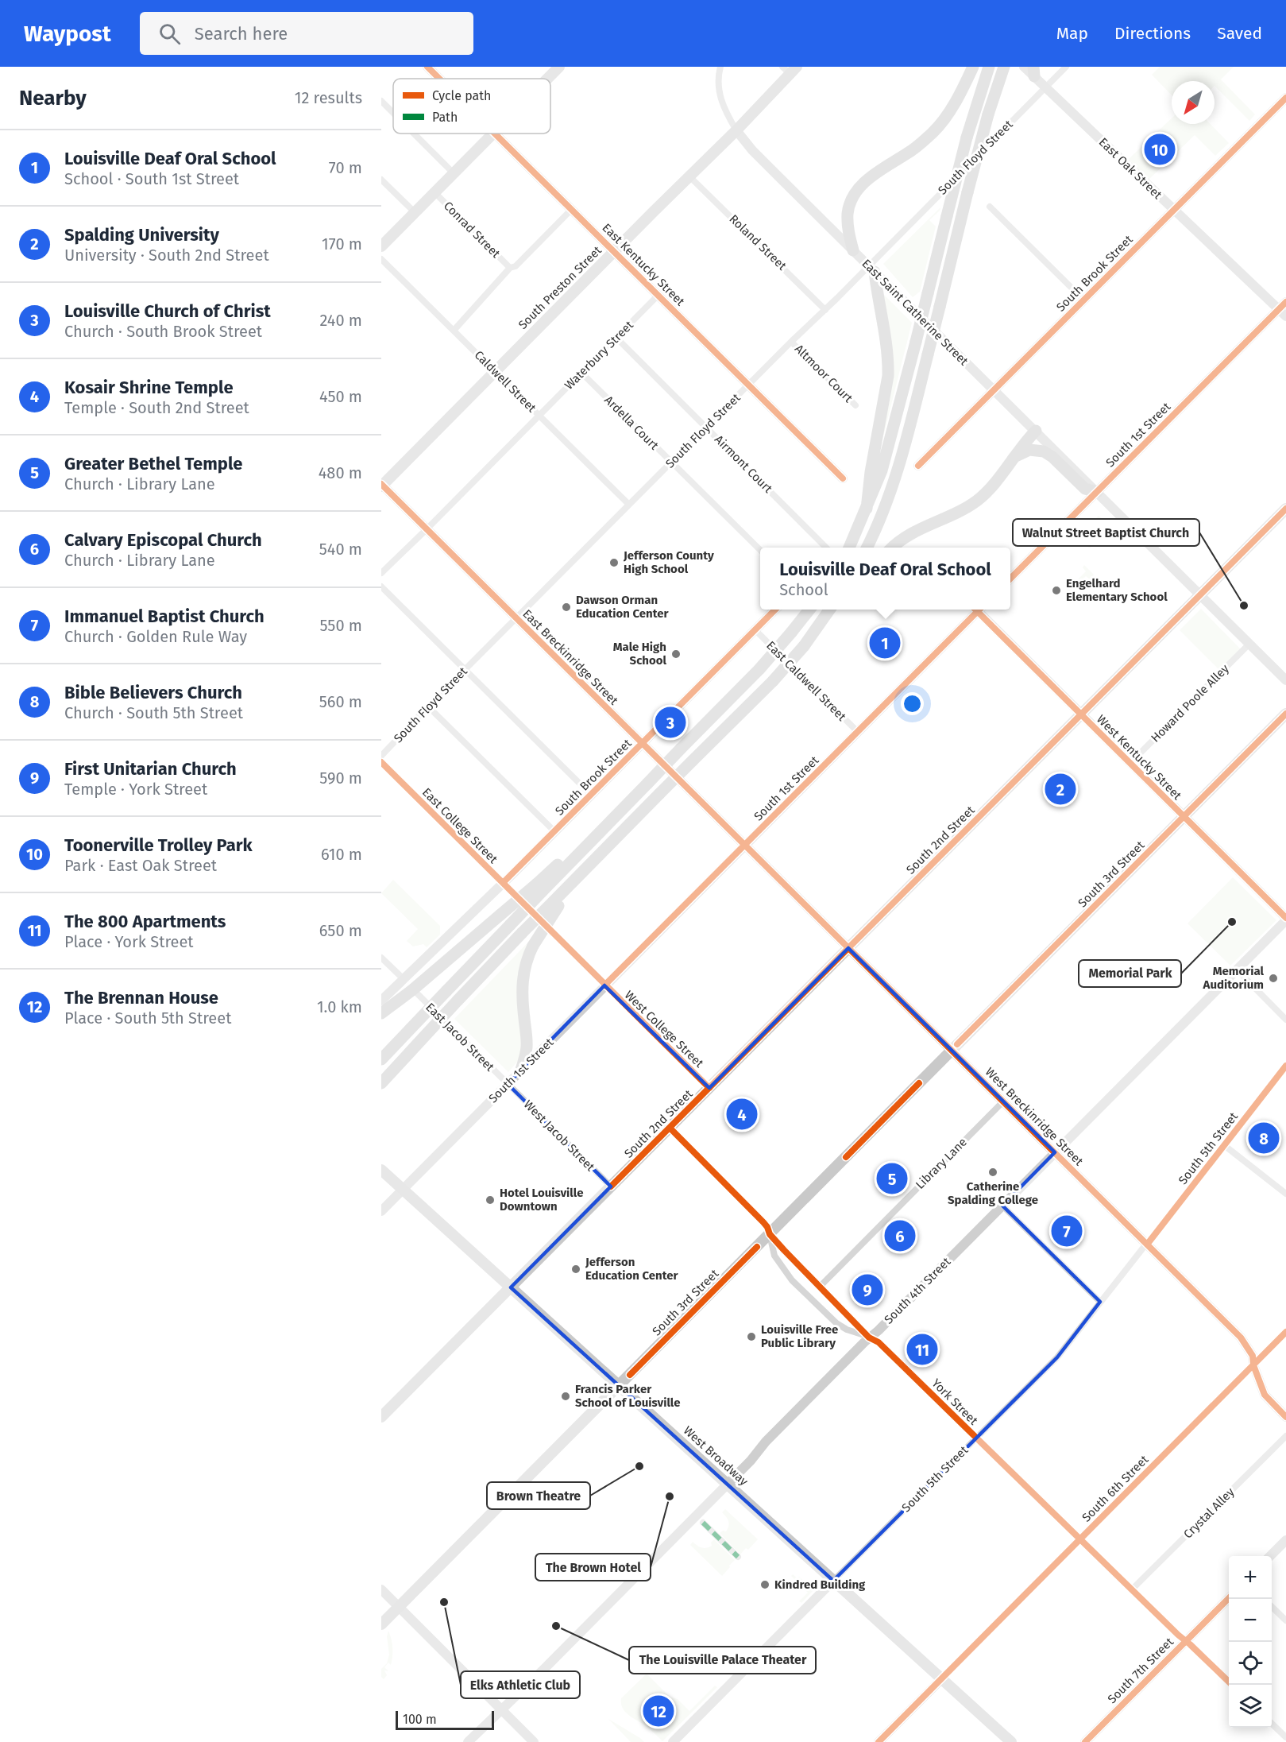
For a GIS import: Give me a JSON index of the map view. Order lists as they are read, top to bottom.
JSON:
{
  "streets": {
    "main road": [
      "South Preston Street",
      "South 2nd Street",
      "South 3rd Street",
      "West Broadway"
    ],
    "street": [
      "South Floyd Street",
      "East Oak Street",
      "Conrad Street",
      "Roland Street",
      "East Kentucky Street",
      "South Brook Street",
      "East Saint Catherine Street",
      "Waterbury Street",
      "Altmoor Court",
      "Caldwell Street",
      "Ardella Court",
      "South 1st Street",
      "Airmont Court",
      "East Breckinridge Street",
      "East Caldwell Street",
      "Howard Poole Alley",
      "West Kentucky Street",
      "East College Street",
      "West College Street",
      "East Jacob Street",
      "West Breckinridge Street",
      "West Jacob Street",
      "South 5th Street",
      "Library Lane",
      "South 4th Street",
      "York Street",
      "South 6th Street",
      "Crystal Alley",
      "South 7th Street"
    ]
  },
  "crossings": [
    ["South Floyd Street", "East Oak Street"],
    ["South Floyd Street", "Roland Street"],
    ["South Floyd Street", "East Kentucky Street"],
    ["South Floyd Street", "East Saint Catherine Street"],
    ["South Floyd Street", "Altmoor Court"],
    ["South Floyd Street", "Caldwell Street"],
    ["South Floyd Street", "Ardella Court"],
    ["South Floyd Street", "Airmont Court"],
    ["South Floyd Street", "East Breckinridge Street"],
    ["East Oak Street", "South Brook Street"],
    ["East Oak Street", "South 1st Street"],
    ["Roland Street", "South Preston Street"],
    ["East Kentucky Street", "South Preston Street"],
    ["East Kentucky Street", "Waterbury Street"],
    ["South Brook Street", "East Saint Catherine Street"],
    ["South Brook Street", "East Breckinridge Street"],
    ["South Brook Street", "East Caldwell Street"],
    ["South Brook Street", "East College Street"],
    ["South Preston Street", "East Saint Catherine Street"],
    ["South Preston Street", "Caldwell Street"],
    ["South Preston Street", "East Breckinridge Street"],
    ["East Saint Catherine Street", "South 1st Street"],
    ["East Saint Catherine Street", "Howard Poole Alley"],
    ["East Saint Catherine Street", "South 2nd Street"],
    ["Waterbury Street", "Caldwell Street"],
    ["Waterbury Street", "Ardella Court"],
    ["Waterbury Street", "Airmont Court"],
    ["Waterbury Street", "East Breckinridge Street"],
    ["South 1st Street", "East Breckinridge Street"],
    ["South 1st Street", "East Caldwell Street"],
    ["South 1st Street", "East College Street"],
    ["South 1st Street", "West College Street"],
    ["South 1st Street", "East Jacob Street"],
    ["South 1st Street", "West Breckinridge Street"],
    ["South 1st Street", "West Jacob Street"],
    ["South 1st Street", "West Broadway"],
    ["East Breckinridge Street", "West Breckinridge Street"],
    ["Howard Poole Alley", "West Kentucky Street"],
    ["West Kentucky Street", "South 2nd Street"],
    ["West Kentucky Street", "South 3rd Street"],
    ["West Kentucky Street", "South 4th Street"],
    ["East College Street", "West College Street"],
    ["South 2nd Street", "West College Street"],
    ["South 2nd Street", "West Breckinridge Street"],
    ["South 2nd Street", "West Jacob Street"],
    ["South 2nd Street", "York Street"],
    ["South 2nd Street", "West Broadway"],
    ["South 3rd Street", "West Breckinridge Street"],
    ["South 3rd Street", "York Street"],
    ["South 3rd Street", "West Broadway"],
    ["East Jacob Street", "West Jacob Street"],
    ["West Breckinridge Street", "South 5th Street"],
    ["West Breckinridge Street", "Library Lane"],
    ["West Breckinridge Street", "South 4th Street"],
    ["West Breckinridge Street", "South 6th Street"],
    ["South 5th Street", "York Street"],
    ["South 5th Street", "West Broadway"],
    ["Library Lane", "York Street"],
    ["South 4th Street", "York Street"],
    ["South 4th Street", "West Broadway"],
    ["York Street", "South 6th Street"],
    ["York Street", "Crystal Alley"],
    ["York Street", "South 7th Street"],
    ["West Broadway", "South 6th Street"]
  ],
  "places": [
    "Jefferson County High School",
    "Engelhard Elementary School",
    "Walnut Street Baptist Church",
    "Dawson Orman Education Center",
    "Male High School",
    "Memorial Park",
    "Memorial Auditorium",
    "Catherine Spalding College",
    "Hotel Louisville Downtown",
    "Jefferson Education Center",
    "Louisville Free Public Library",
    "Francis Parker School of Louisville",
    "Brown Theatre",
    "The Brown Hotel",
    "Kindred Building",
    "Elks Athletic Club",
    "The Louisville Palace Theater"
  ],
  "legend": ["Cycle path", "Path"],
  "scale_bar": "100 m",
  "north": "bottom left",
  "page": {
    "header": "Waypost",
    "search": "Search here",
    "nav": ["Map", "Directions", "Saved"],
    "heading": ["Nearby", "12 results"],
    "list": [
      {
        "mark": "1",
        "name": "Louisville Deaf Oral School",
        "note": "School · South 1st Street",
        "value": "70 m"
      },
      {
        "mark": "2",
        "name": "Spalding University",
        "note": "University · South 2nd Street",
        "value": "170 m"
      },
      {
        "mark": "3",
        "name": "Louisville Church of Christ",
        "note": "Church · South Brook Street",
        "value": "240 m"
      },
      {
        "mark": "4",
        "name": "Kosair Shrine Temple",
        "note": "Temple · South 2nd Street",
        "value": "450 m"
      },
      {
        "mark": "5",
        "name": "Greater Bethel Temple",
        "note": "Church · Library Lane",
        "value": "480 m"
      },
      {
        "mark": "6",
        "name": "Calvary Episcopal Church",
        "note": "Church · Library Lane",
        "value": "540 m"
      },
      {
        "mark": "7",
        "name": "Immanuel Baptist Church",
        "note": "Church · Golden Rule Way",
        "value": "550 m"
      },
      {
        "mark": "8",
        "name": "Bible Believers Church",
        "note": "Church · South 5th Street",
        "value": "560 m"
      },
      {
        "mark": "9",
        "name": "First Unitarian Church",
        "note": "Temple · York Street",
        "value": "590 m"
      },
      {
        "mark": "10",
        "name": "Toonerville Trolley Park",
        "note": "Park · East Oak Street",
        "value": "610 m"
      },
      {
        "mark": "11",
        "name": "The 800 Apartments",
        "note": "Place · York Street",
        "value": "650 m"
      },
      {
        "mark": "12",
        "name": "The Brennan House",
        "note": "Place · South 5th Street",
        "value": "1.0 km"
      }
    ],
    "pins": [
      "10",
      "1",
      "3",
      "2",
      "4",
      "8",
      "5",
      "7",
      "6",
      "9",
      "11",
      "12"
    ],
    "popup": ["Louisville Deaf Oral School", "School"],
    "map_buttons": ["+", "−"],
    "scale": "100 m"
  }
}
